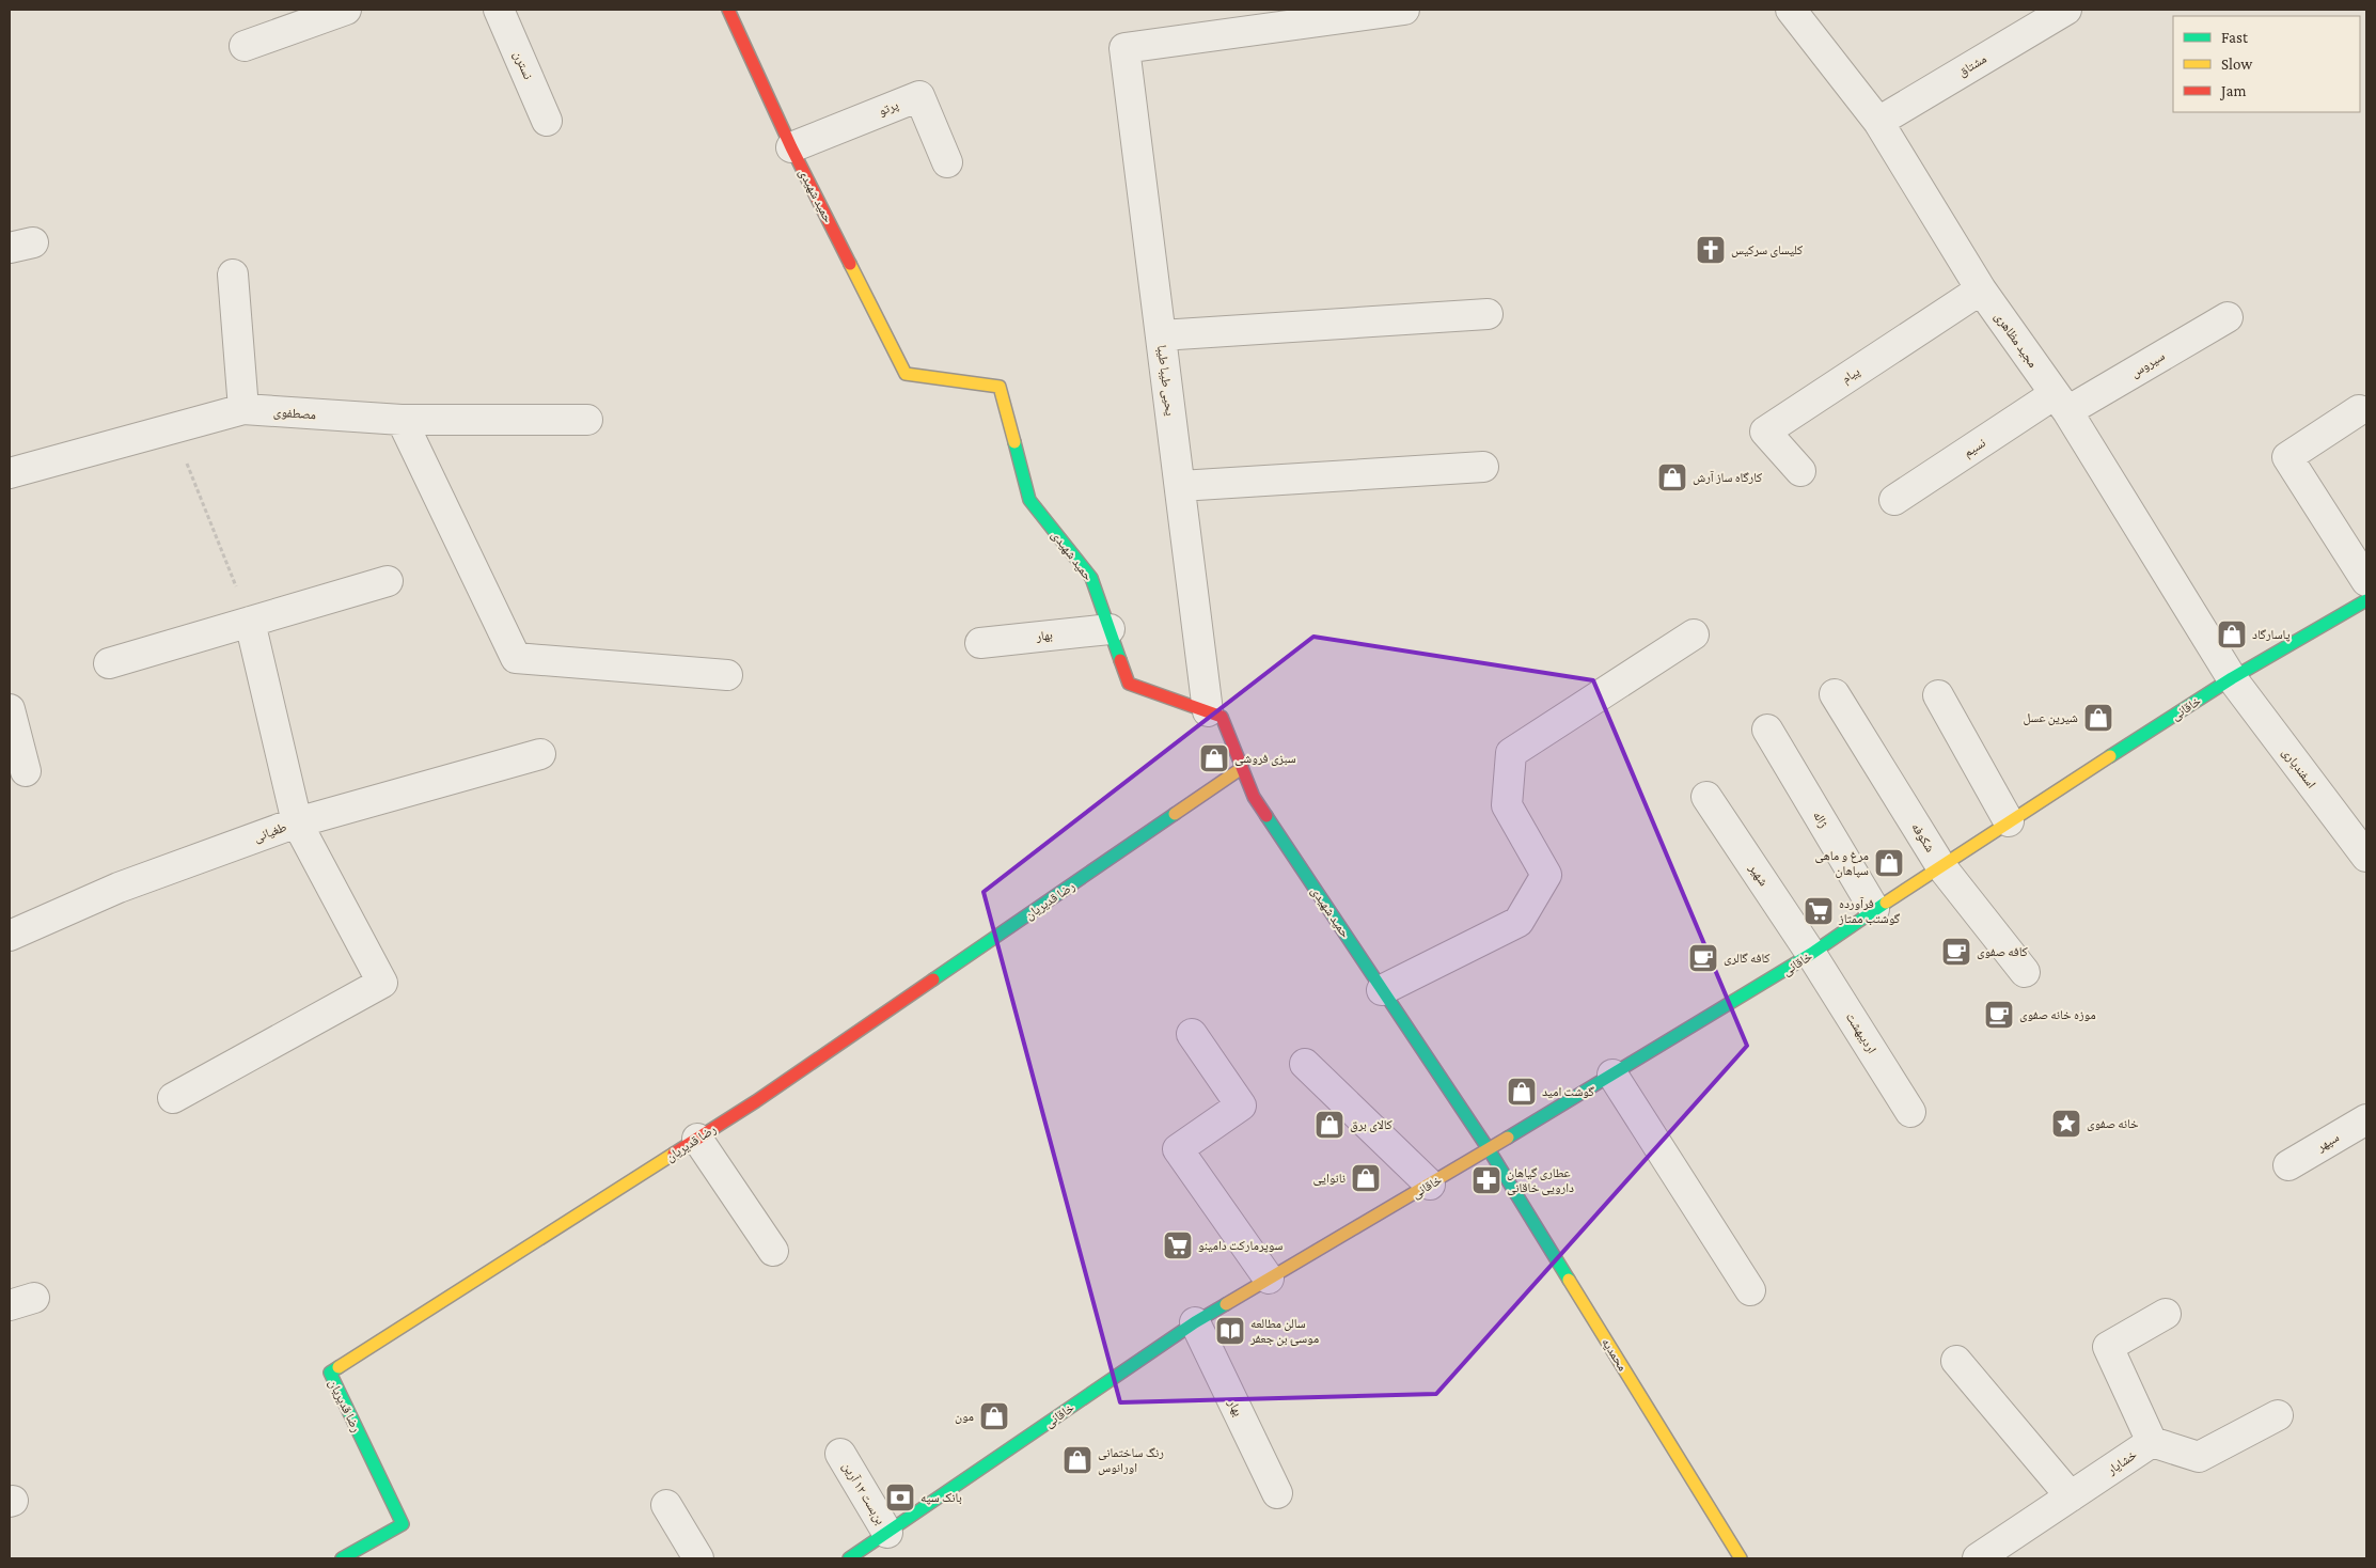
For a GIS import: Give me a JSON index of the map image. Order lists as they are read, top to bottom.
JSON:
{
  "streets": {
    "street": [
      "نسترن",
      "مشتاق",
      "پرتو",
      "حمید شهیدی",
      "مجید مظاهری",
      "سیروس",
      "پیام",
      "یحیی طیبا طیبا",
      "مصطفوی",
      "نسیم",
      "بهار",
      "خاقانی",
      "اسفندیاری",
      "ژاله",
      "طغیانی",
      "شکوفه",
      "شهیر",
      "رضا قدیریان",
      "اردیبهشت",
      "سپهر",
      "محمدیه",
      "خشایار",
      "بن‌بست ۱۲ آرین"
    ]
  },
  "crossings": [
    ["مشتاق", "مجید مظاهری"],
    ["پرتو", "حمید شهیدی"],
    ["حمید شهیدی", "یحیی طیبا طیبا"],
    ["حمید شهیدی", "بهار"],
    ["حمید شهیدی", "خاقانی"],
    ["حمید شهیدی", "رضا قدیریان"],
    ["حمید شهیدی", "محمدیه"],
    ["مجید مظاهری", "سیروس"],
    ["مجید مظاهری", "پیام"],
    ["مجید مظاهری", "نسیم"],
    ["مجید مظاهری", "خاقانی"],
    ["مجید مظاهری", "اسفندیاری"],
    ["سیروس", "نسیم"],
    ["بهار", "خاقانی"],
    ["خاقانی", "اسفندیاری"],
    ["خاقانی", "ژاله"],
    ["خاقانی", "شکوفه"],
    ["خاقانی", "شهیر"],
    ["خاقانی", "اردیبهشت"],
    ["خاقانی", "محمدیه"],
    ["خاقانی", "بن‌بست ۱۲ آرین"],
    ["شهیر", "اردیبهشت"]
  ],
  "places": {
    "church": ["کلیسای سرکیس"],
    "shop": [
      "کارگاه ساز آرش",
      "پاسارگاد",
      "شیرین عسل",
      "سبزی فروشی",
      "مرغ و ماهی سپاهان",
      "گوشت امید",
      "کالای برق",
      "نانوایی",
      "مون",
      "رنگ ساختمانی اورانوس"
    ],
    "supermarket": ["فرآورده گوشتب ممتاز", "سوپرمارکت دامینو"],
    "cafe": ["کافه صفوی", "کافه گالری", "موزه خانه صفوی"],
    "place": ["خانه صفوی"],
    "pharmacy": ["عطاری گیاهان دارویی خاقانی"],
    "library": ["سالن مطالعه موسئ بن جعفر"],
    "bank": ["بانک سپه"]
  },
  "legend": ["Fast", "Slow", "Jam"]
}
